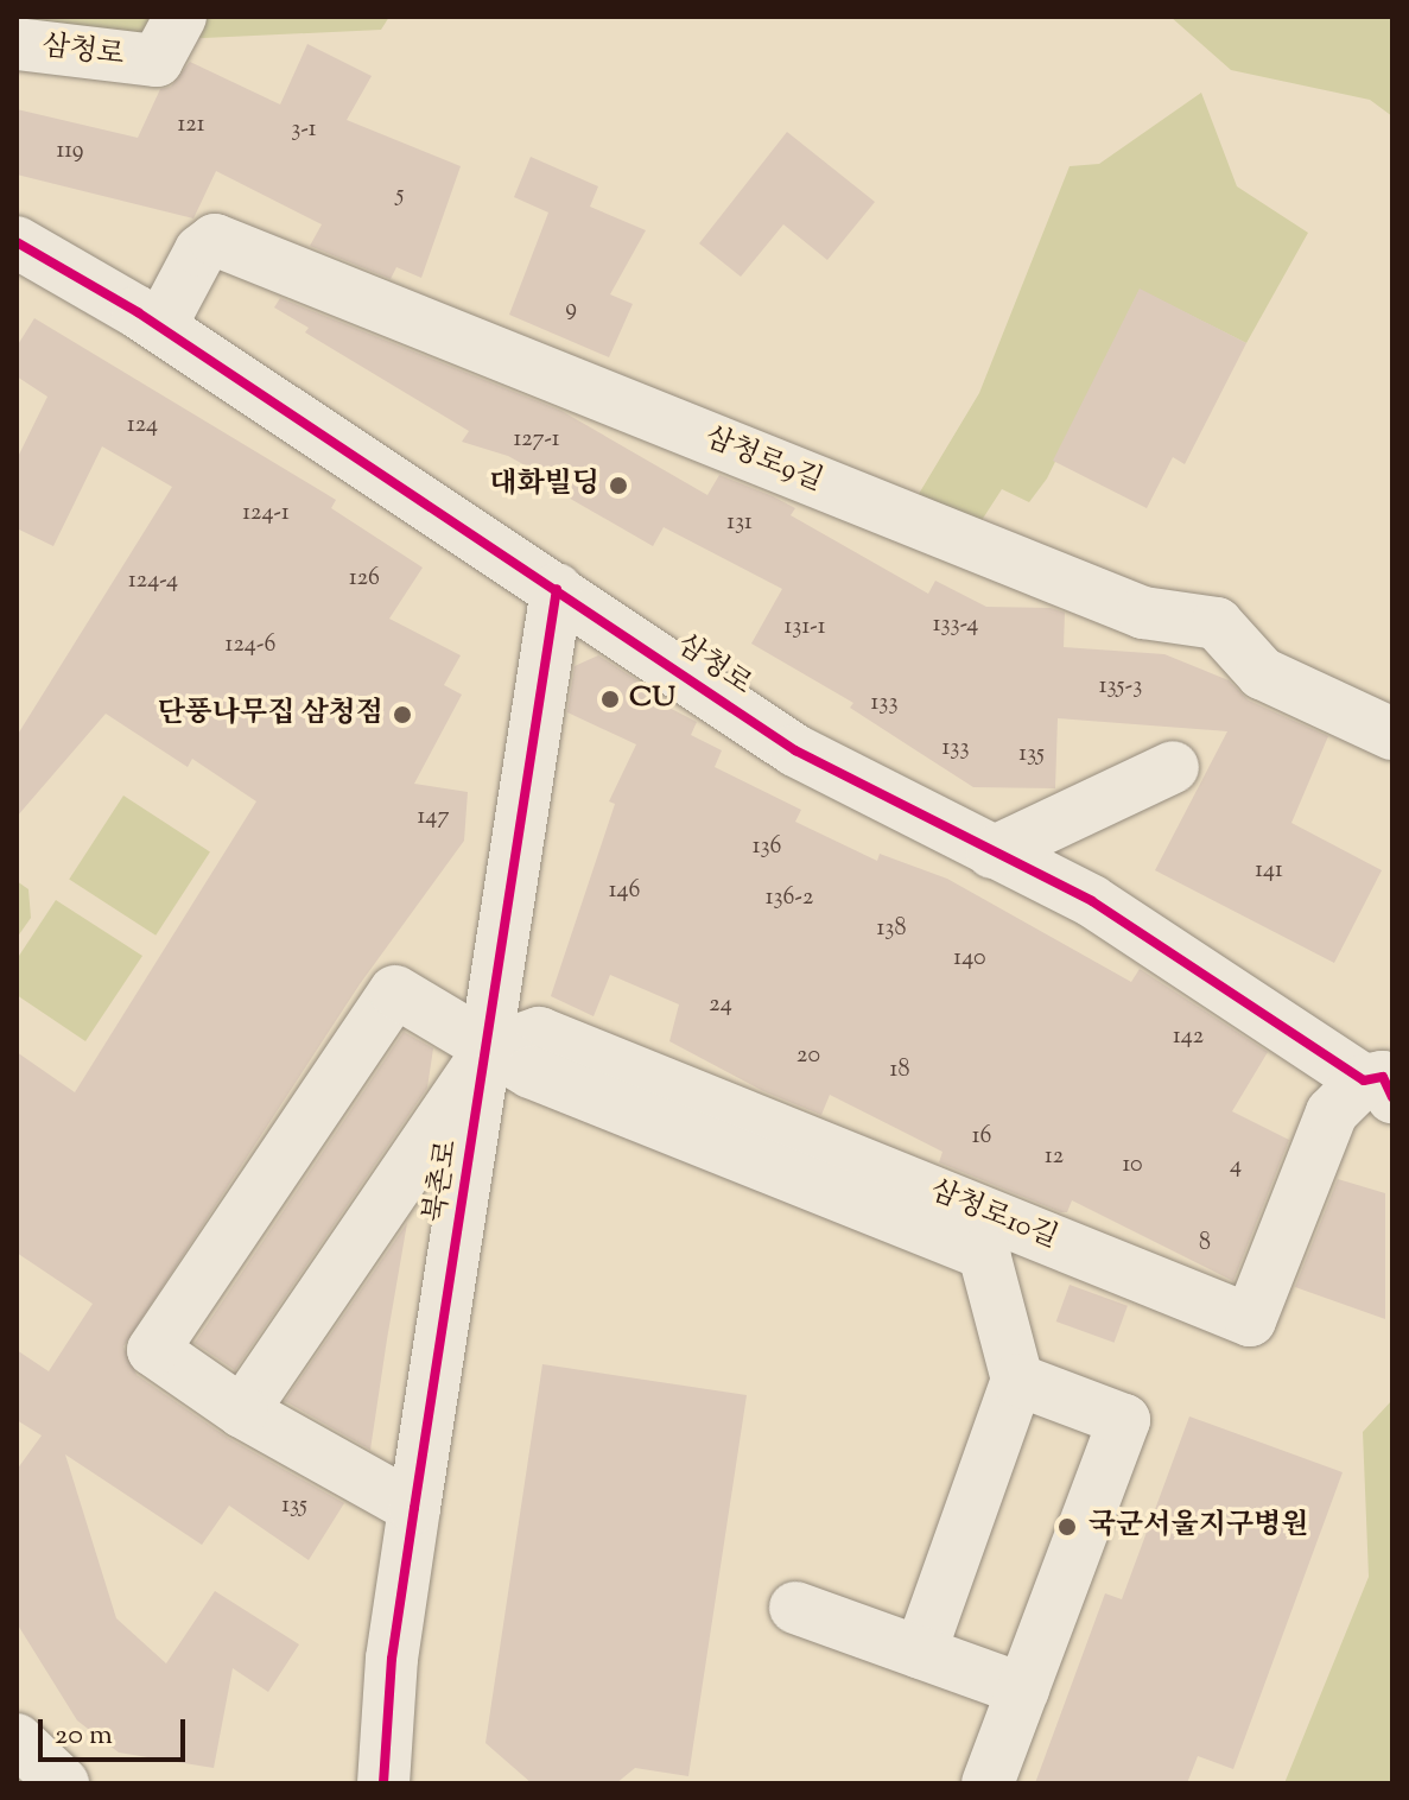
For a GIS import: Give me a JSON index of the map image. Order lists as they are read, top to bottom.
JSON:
{
  "streets": {
    "street": [
      "삼청로",
      "삼청로9길",
      "북촌로",
      "삼청로10길"
    ]
  },
  "crossings": [
    ["삼청로", "삼청로9길"],
    ["삼청로", "북촌로"],
    ["삼청로", "삼청로10길"],
    ["북촌로", "삼청로10길"]
  ],
  "places": [
    "대화빌딩",
    "CU",
    "단풍나무집 삼청점",
    "국군서울지구병원"
  ],
  "house_numbers": [
    "121",
    "3-1",
    "119",
    "5",
    "9",
    "124",
    "127-1",
    "124-1",
    "131",
    "126",
    "124-4",
    "133-4",
    "131-1",
    "124-6",
    "135-3",
    "133",
    "133",
    "135",
    "147",
    "136",
    "141",
    "146",
    "136-2",
    "138",
    "140",
    "24",
    "142",
    "20",
    "18",
    "16",
    "12",
    "10",
    "4",
    "8",
    "135"
  ],
  "scale_bar": "20 m"
}
